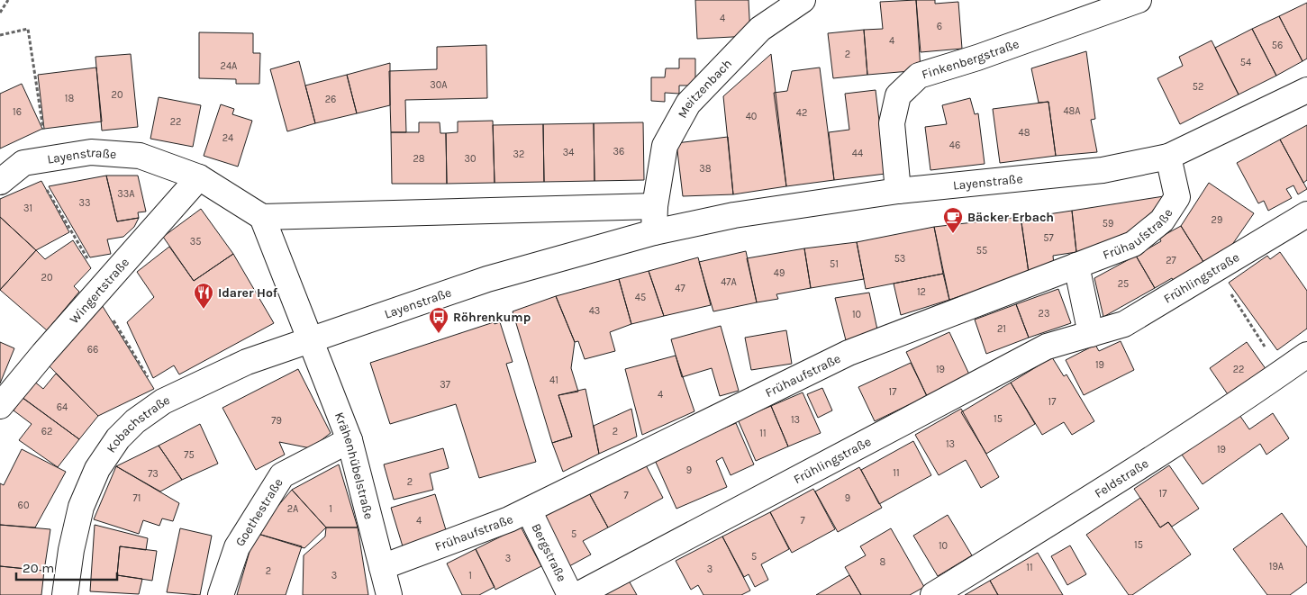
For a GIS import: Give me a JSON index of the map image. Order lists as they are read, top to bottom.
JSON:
{
  "streets": {
    "street": [
      "Finkenbergstraße",
      "Meitzenbach",
      "Layenstraße",
      "Frühaufstraße",
      "Frühlingstraße",
      "Wingertstraße",
      "Kobachstraße",
      "Krähenhübelstraße",
      "Feldstraße",
      "Goethestraße",
      "Bergstraße"
    ]
  },
  "crossings": [
    ["Finkenbergstraße", "Layenstraße"],
    ["Layenstraße", "Frühaufstraße"],
    ["Layenstraße", "Wingertstraße"],
    ["Layenstraße", "Kobachstraße"],
    ["Layenstraße", "Krähenhübelstraße"],
    ["Frühaufstraße", "Krähenhübelstraße"],
    ["Frühaufstraße", "Bergstraße"],
    ["Kobachstraße", "Krähenhübelstraße"],
    ["Krähenhübelstraße", "Goethestraße"]
  ],
  "places": {
    "cafe": ["Bäcker Erbach"],
    "restaurant": ["Idarer Hof"],
    "bus stop": ["Röhrenkump"]
  },
  "house_numbers": [
    "4",
    "6",
    "4",
    "56",
    "2",
    "54",
    "24A",
    "30A",
    "52",
    "20",
    "18",
    "26",
    "48A",
    "16",
    "42",
    "40",
    "22",
    "48",
    "24",
    "46",
    "36",
    "34",
    "44",
    "32",
    "28",
    "30",
    "38",
    "33A",
    "33",
    "31",
    "29",
    "59",
    "57",
    "35",
    "55",
    "53",
    "27",
    "51",
    "49",
    "20",
    "47A",
    "25",
    "47",
    "12",
    "45",
    "43",
    "23",
    "10",
    "21",
    "66",
    "19",
    "19",
    "22",
    "41",
    "37",
    "17",
    "4",
    "17",
    "64",
    "15",
    "13",
    "79",
    "62",
    "2",
    "11",
    "13",
    "19",
    "75",
    "9",
    "11",
    "73",
    "2",
    "17",
    "7",
    "71",
    "9",
    "60",
    "2A",
    "1",
    "4",
    "7",
    "5",
    "15",
    "10",
    "5",
    "3",
    "8",
    "19A",
    "11",
    "3",
    "2",
    "3",
    "1"
  ],
  "scale_bar": "20 m"
}
